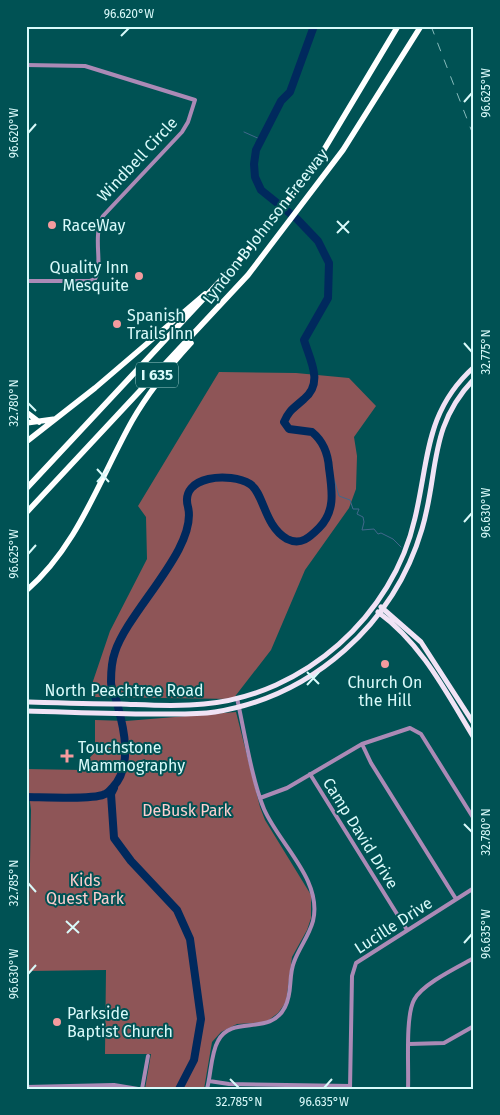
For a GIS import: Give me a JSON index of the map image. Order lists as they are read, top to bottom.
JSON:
{
  "streets": {
    "highway": ["Lyndon B Johnson Freeway", "I 635"],
    "main road": ["North Peachtree Road"],
    "street": ["Windbell Circle", "Camp David Drive", "Lucille Drive"]
  },
  "crossings": [
    ["Camp David Drive", "Lucille Drive"]
  ],
  "parks": ["DeBusk Park", "Kids Quest Park"],
  "places": {
    "other": [
      "RaceWay",
      "Quality Inn Mesquite",
      "Spanish Trails Inn",
      "Church On the Hill",
      "Parkside Baptist Church"
    ],
    "health": ["Touchstone Mammography"]
  },
  "coordinates": [
    "96.620°W",
    "96.625°W",
    "32.775°N",
    "32.780°N",
    "96.630°W",
    "32.785°N",
    "96.635°W"
  ]
}
